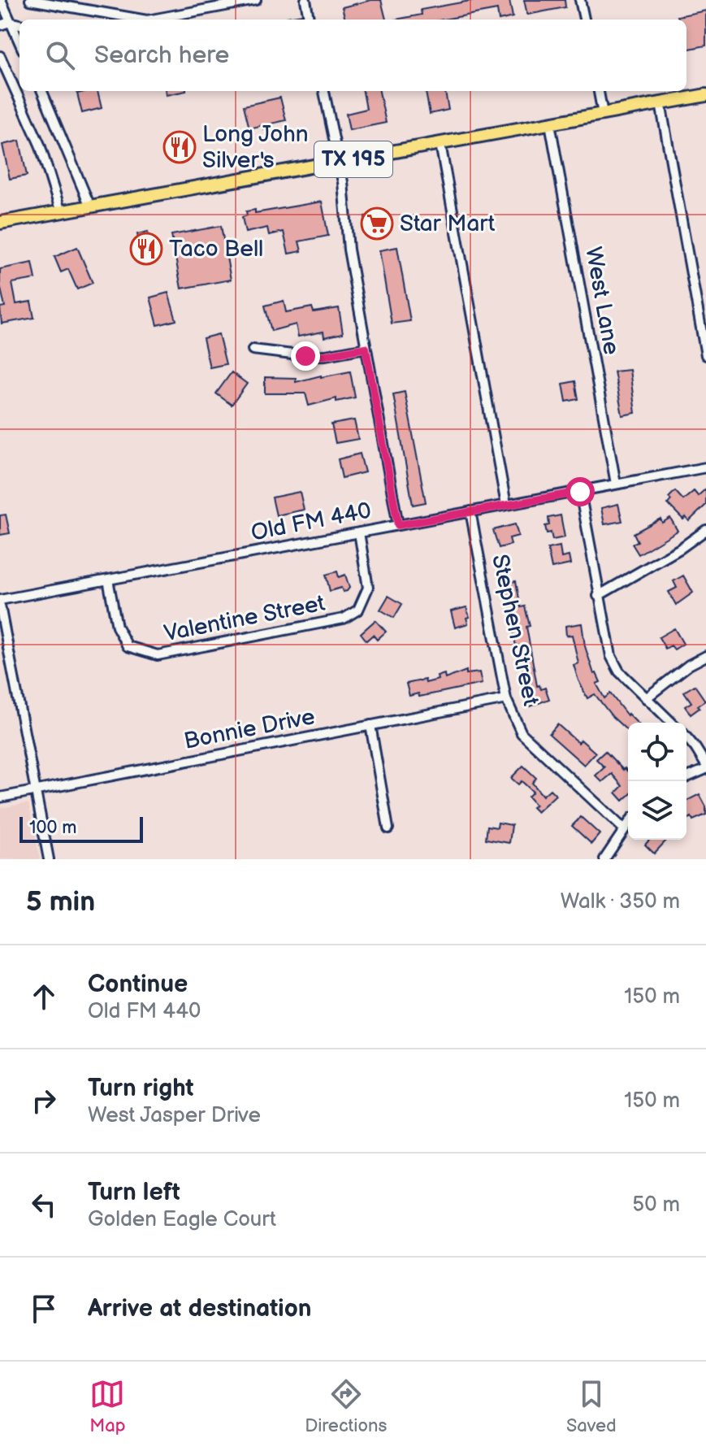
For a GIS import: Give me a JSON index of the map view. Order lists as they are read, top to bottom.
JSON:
{
  "streets": {
    "highway": ["TX 195"],
    "street": [
      "West Lane",
      "Old FM 440",
      "Valentine Street",
      "Stephen Street",
      "Bonnie Drive"
    ]
  },
  "crossings": [
    ["TX 195", "West Lane"],
    ["West Lane", "Old FM 440"],
    ["Old FM 440", "Valentine Street"],
    ["Old FM 440", "Stephen Street"],
    ["Stephen Street", "Bonnie Drive"]
  ],
  "places": {
    "restaurant": ["Long John Silver's", "Taco Bell"],
    "supermarket": ["Star Mart"]
  },
  "scale_bar": "100 m",
  "page": {
    "search": "Search here",
    "scale": "100 m",
    "heading": ["5 min", "Walk · 350 m"],
    "list": [
      ["Continue", "Old FM 440", "150 m"],
      ["Turn right", "West Jasper Drive", "150 m"],
      ["Turn left", "Golden Eagle Court", "50 m"],
      "Arrive at destination"
    ],
    "nav": ["Map", "Directions", "Saved"]
  }
}
